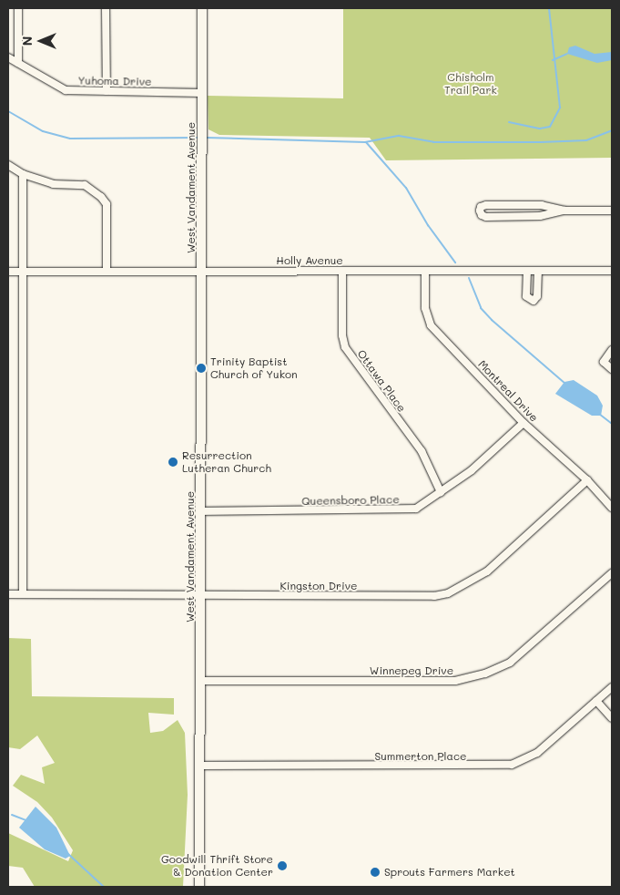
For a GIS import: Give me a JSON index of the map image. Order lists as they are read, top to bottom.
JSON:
{
  "streets": {
    "street": [
      "Yuhoma Drive",
      "West Vandament Avenue",
      "Holly Avenue",
      "Ottawa Place",
      "Montreal Drive",
      "Queensboro Place",
      "Kingston Drive",
      "Winnepeg Drive",
      "Summerton Place"
    ]
  },
  "crossings": [
    ["Yuhoma Drive", "West Vandament Avenue"],
    ["West Vandament Avenue", "Holly Avenue"],
    ["West Vandament Avenue", "Queensboro Place"],
    ["West Vandament Avenue", "Kingston Drive"],
    ["West Vandament Avenue", "Winnepeg Drive"],
    ["West Vandament Avenue", "Summerton Place"],
    ["Holly Avenue", "Ottawa Place"],
    ["Holly Avenue", "Montreal Drive"],
    ["Ottawa Place", "Queensboro Place"],
    ["Montreal Drive", "Queensboro Place"],
    ["Montreal Drive", "Kingston Drive"]
  ],
  "parks": ["Chisholm Trail Park"],
  "places": [
    "Trinity Baptist Church of Yukon",
    "Resurrection Lutheran Church",
    "Goodwill Thrift Store & Donation Center",
    "Sprouts Farmers Market"
  ],
  "north": "left"
}
